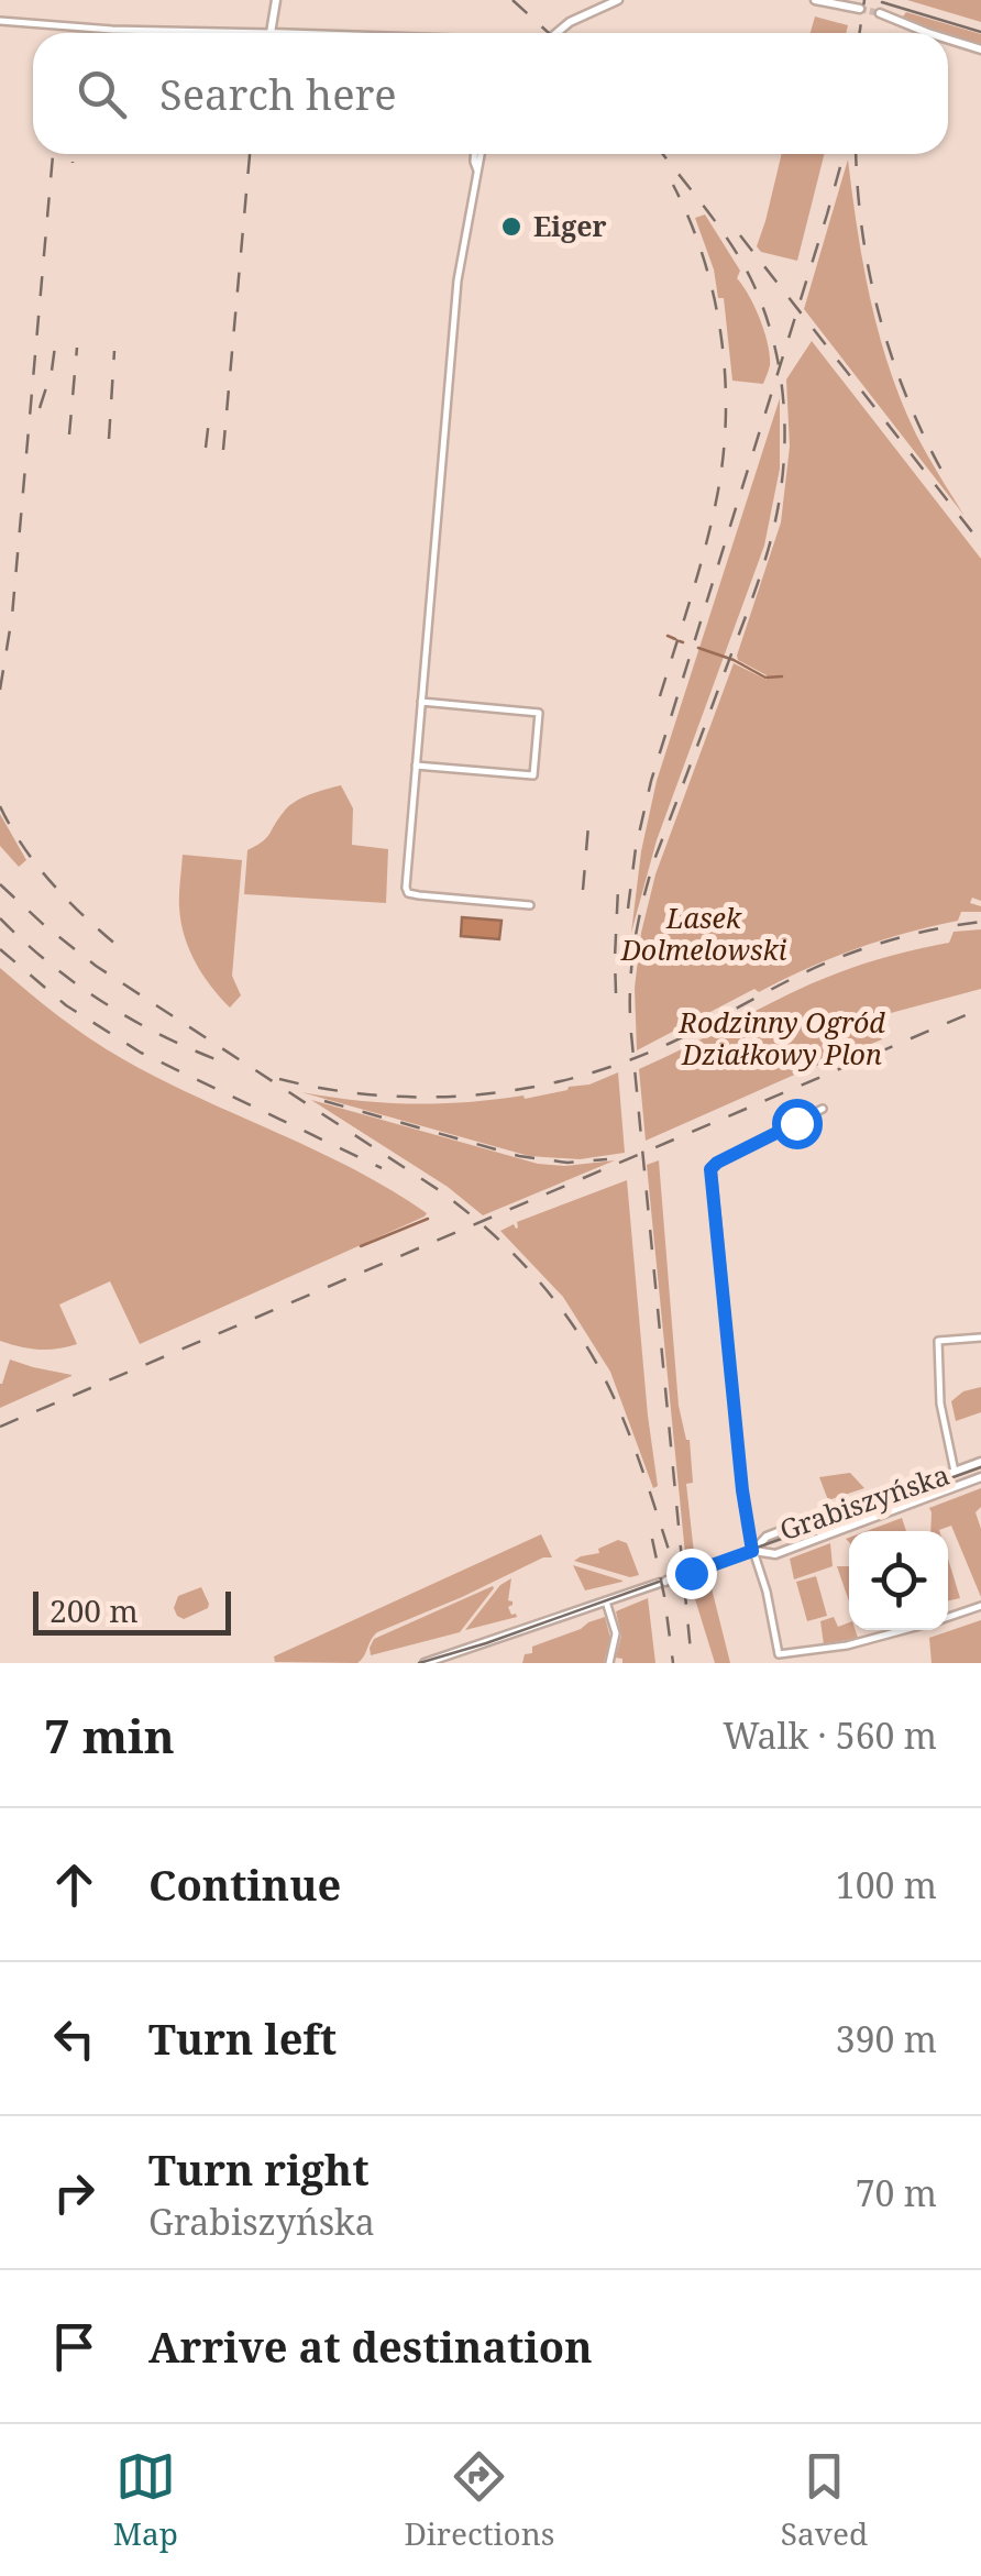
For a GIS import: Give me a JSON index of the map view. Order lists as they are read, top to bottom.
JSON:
{
  "streets": {
    "main road": ["Grabiszyńska"]
  },
  "parks": ["Lasek Dolmelowski", "Rodzinny Ogród Działkowy Plon"],
  "places": ["Eiger"],
  "scale_bar": "200 m",
  "page": {
    "search": "Search here",
    "scale": "200 m",
    "heading": ["7 min", "Walk · 560 m"],
    "list": [
      ["Continue", "100 m"],
      ["Turn left", "390 m"],
      ["Turn right", "Grabiszyńska", "70 m"],
      "Arrive at destination"
    ],
    "nav": ["Map", "Directions", "Saved"]
  }
}
